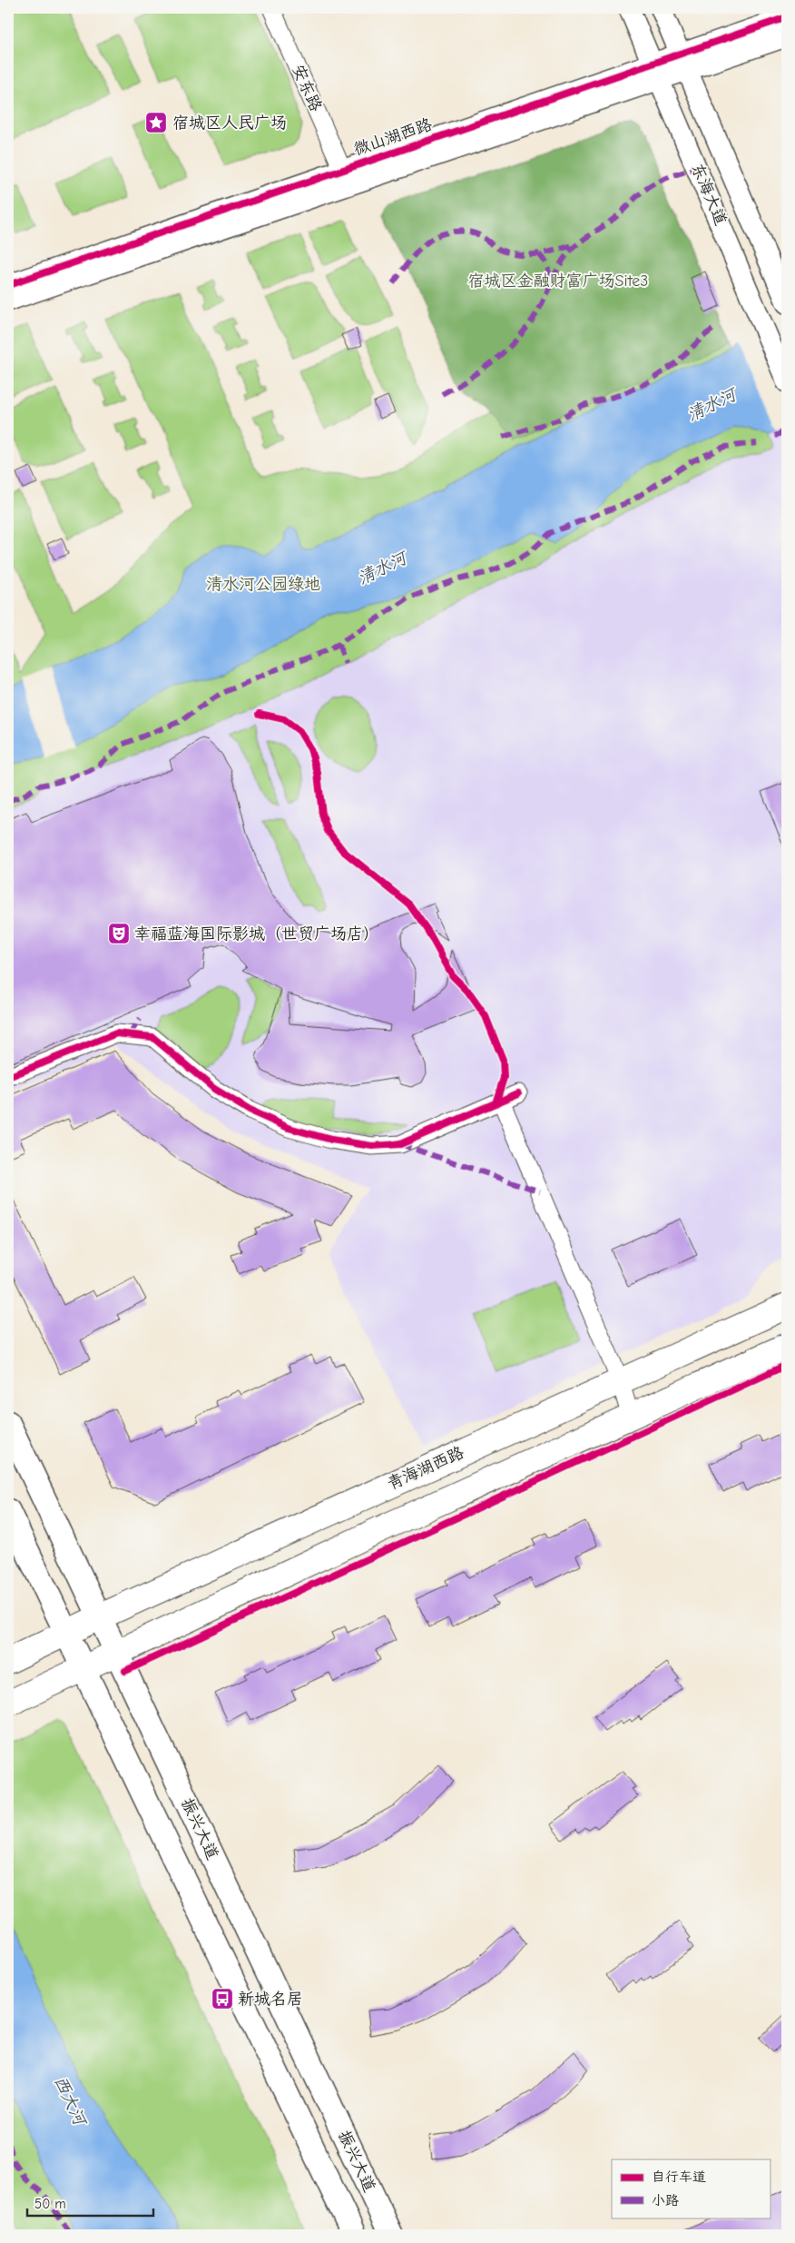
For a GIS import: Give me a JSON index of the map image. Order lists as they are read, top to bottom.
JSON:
{
  "streets": {
    "main road": ["青海湖西路", "振兴大道"],
    "street": ["安东路", "微山湖西路", "东海大道"]
  },
  "crossings": [
    ["安东路", "微山湖西路"],
    ["微山湖西路", "东海大道"],
    ["青海湖西路", "振兴大道"]
  ],
  "water": ["清水河", "西大河"],
  "parks": ["宿城区金融财富广场Site3", "清水河公园绿地"],
  "places": {
    "place": ["宿城区人民广场"],
    "theatre": ["幸福蓝海国际影城（世贸广场店）"],
    "bus stop": ["新城名居"]
  },
  "legend": ["自行车道", "小路"],
  "scale_bar": "50 m"
}
